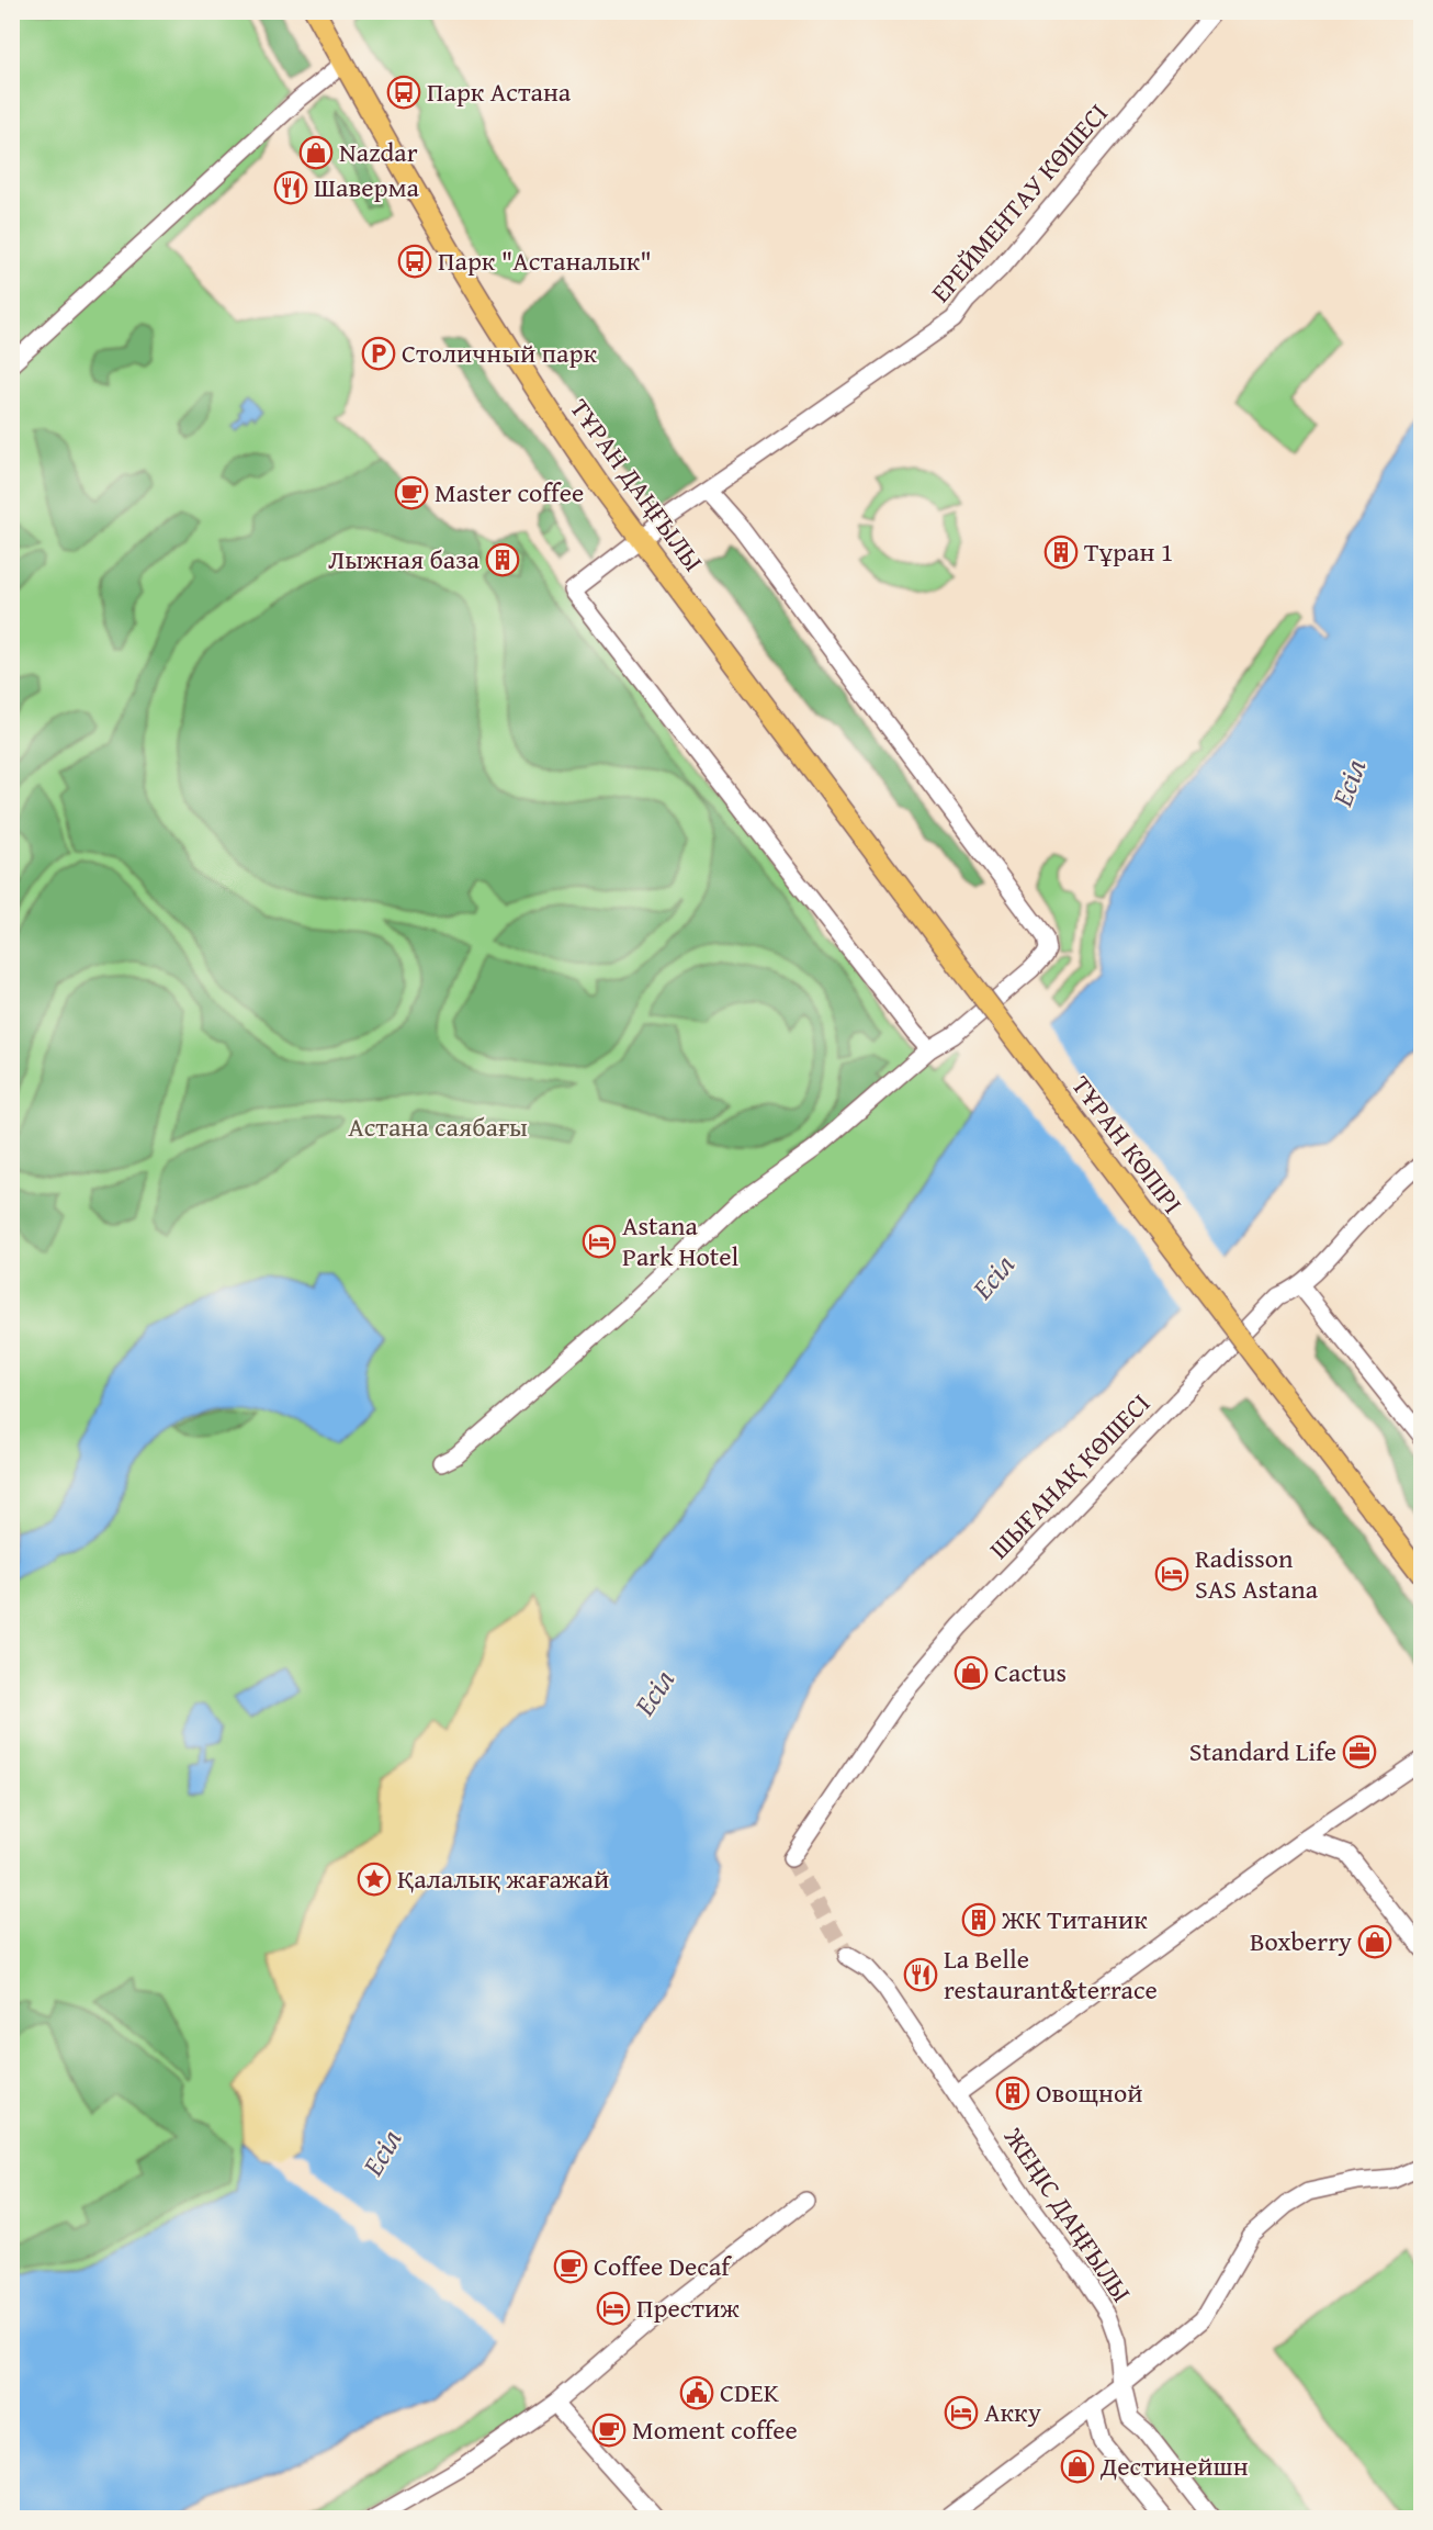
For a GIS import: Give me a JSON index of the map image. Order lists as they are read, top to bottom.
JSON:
{
  "streets": {
    "main road": ["ТҰРАН ДАҢҒЫЛЫ", "ТҰРАН КӨПІРІ"],
    "street": ["ЕРЕЙМЕНТАУ КӨШЕСІ", "ШЫҒАНАҚ КӨШЕСІ", "ЖЕҢІС ДАҢҒЫЛЫ"]
  },
  "crossings": [
    ["ЕРЕЙМЕНТАУ КӨШЕСІ", "ТҰРАН ДАҢҒЫЛЫ"],
    ["ТҰРАН ДАҢҒЫЛЫ", "ТҰРАН КӨПІРІ"]
  ],
  "water": ["Есіл"],
  "parks": ["Астана саябағы"],
  "places": {
    "bus stop": ["Парк Астана", "Парк \"Астаналык\""],
    "shop": [
      "Nazdar",
      "Cactus",
      "Boxberry",
      "Дестинейшн"
    ],
    "restaurant": ["Шаверма", "La Belle restaurant&terrace"],
    "parking": ["Столичный парк"],
    "cafe": ["Master coffee", "Coffee Decaf", "Moment coffee"],
    "building": [
      "Тұран 1",
      "Лыжная база",
      "ЖК Титаник",
      "Овощной"
    ],
    "hotel": [
      "Astana Park Hotel",
      "Radisson SAS Astana",
      "Престиж",
      "Акку"
    ],
    "office": ["Standard Life"],
    "place": ["Қалалық жағажай"],
    "public building": ["CDEK"]
  }
}
